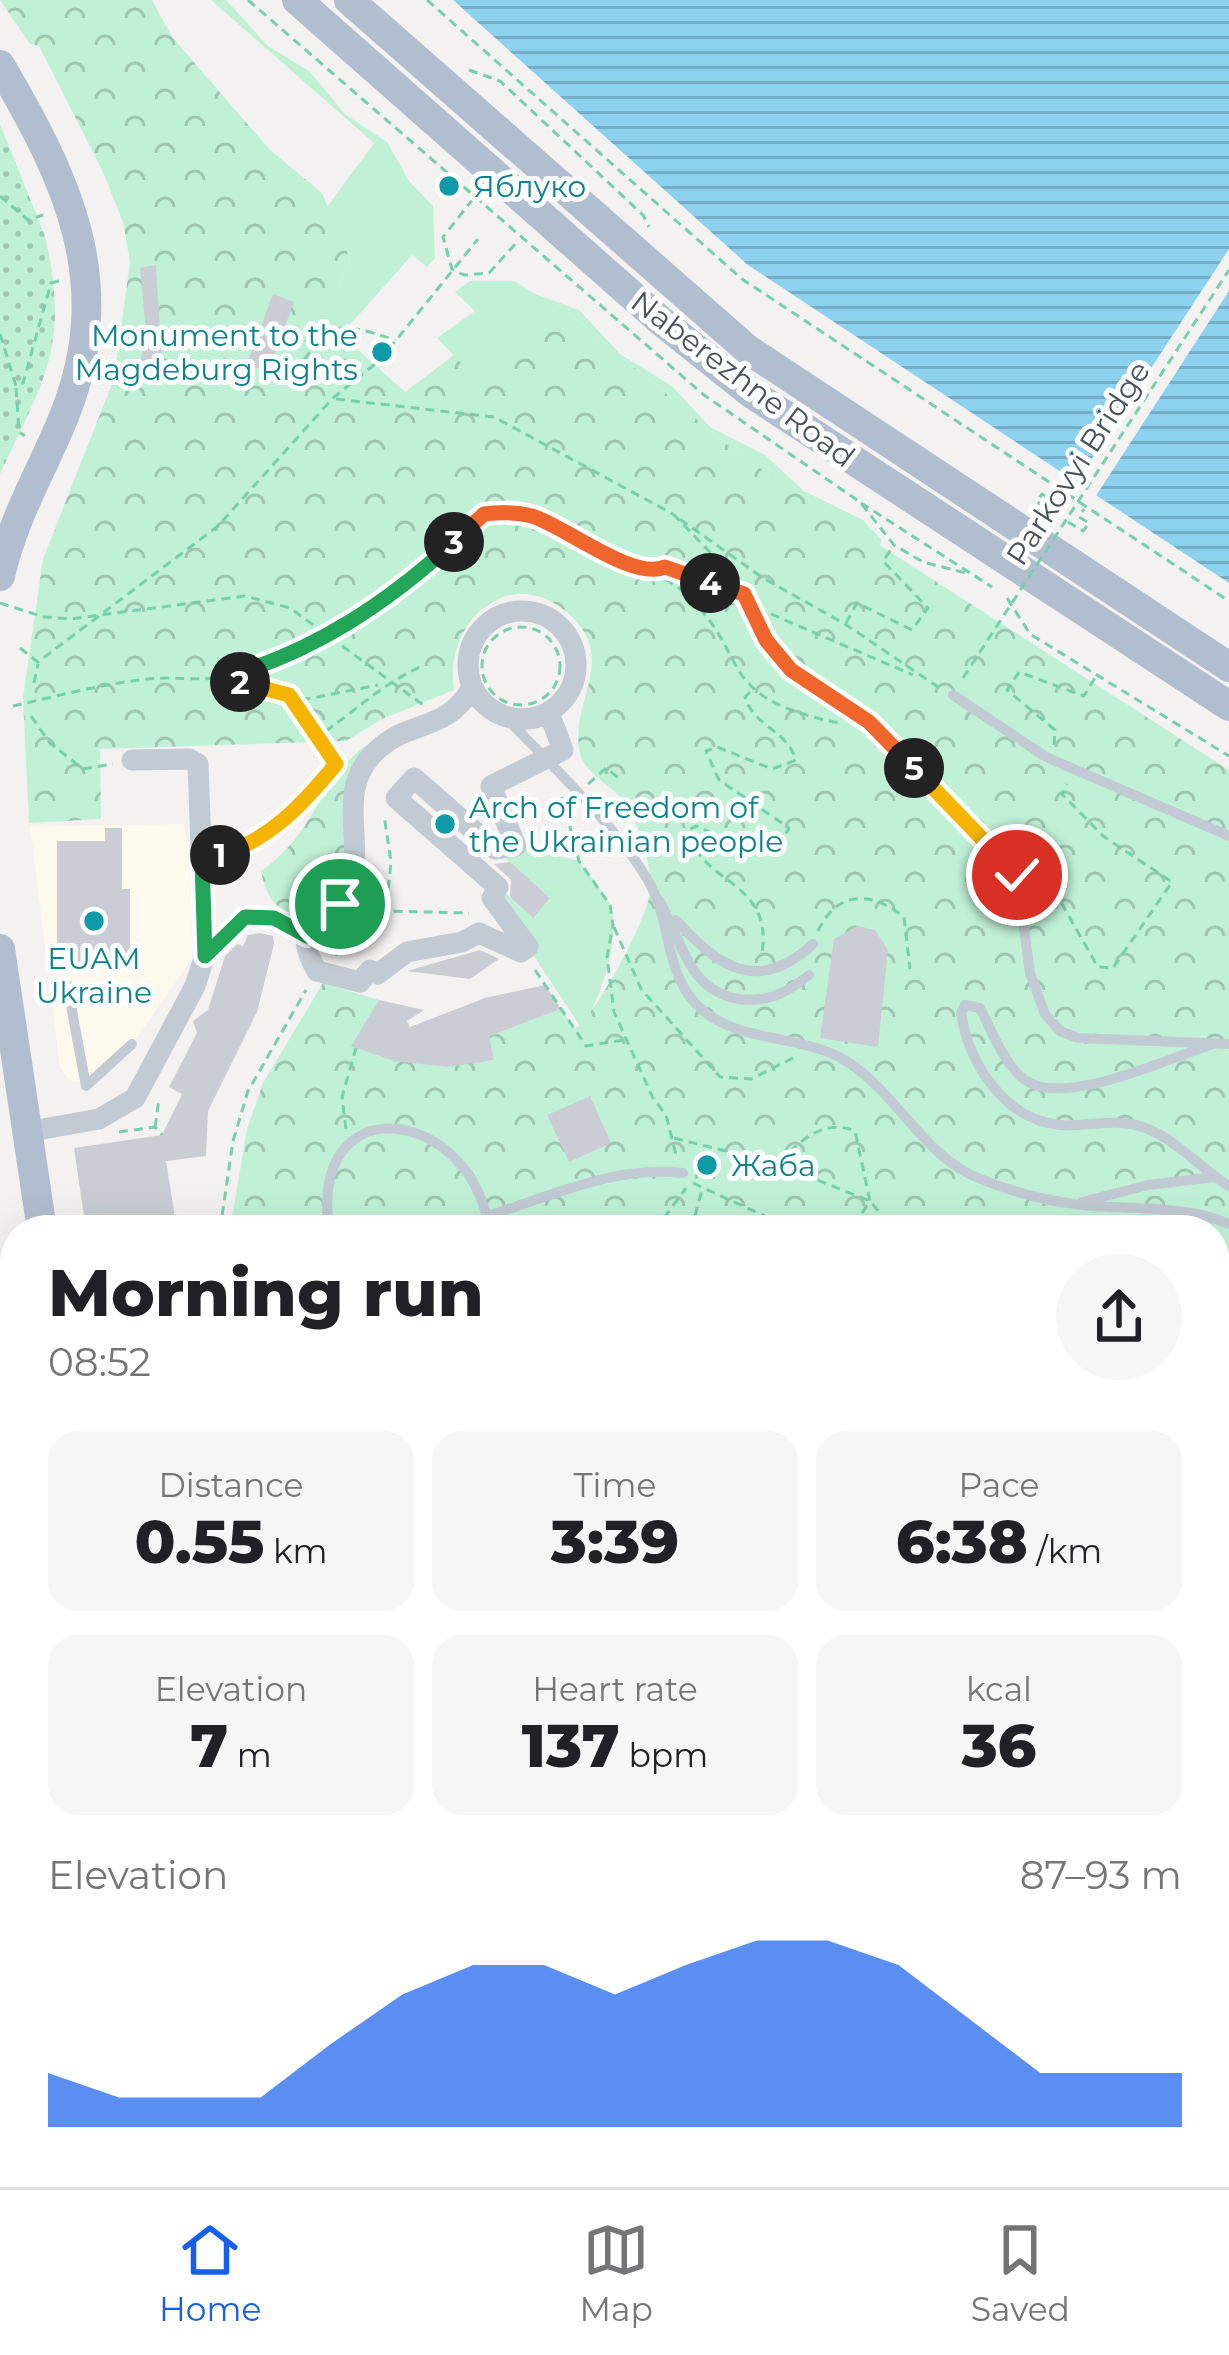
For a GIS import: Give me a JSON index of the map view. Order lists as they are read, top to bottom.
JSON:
{
  "streets": {
    "main road": ["Naberezhne Road"],
    "path": ["Parkovyi Bridge"]
  },
  "places": [
    "Яблуко",
    "Monument to the Magdeburg Rights",
    "Arch of Freedom of the Ukrainian people",
    "EUAM Ukraine",
    "Жаба"
  ],
  "page": {
    "pins": [
      "3",
      "4",
      "2",
      "5",
      "1"
    ],
    "heading": ["Morning run", "08:52"],
    "stats": [
      ["Distance", "0.55 km"],
      ["Time", "3:39"],
      ["Pace", "6:38 /km"],
      ["Elevation", "7 m"],
      ["Heart rate", "137 bpm"],
      ["kcal", "36"]
    ],
    "chart": ["Elevation", "87–93 m"],
    "tabs": ["Home", "Map", "Saved"]
  }
}
